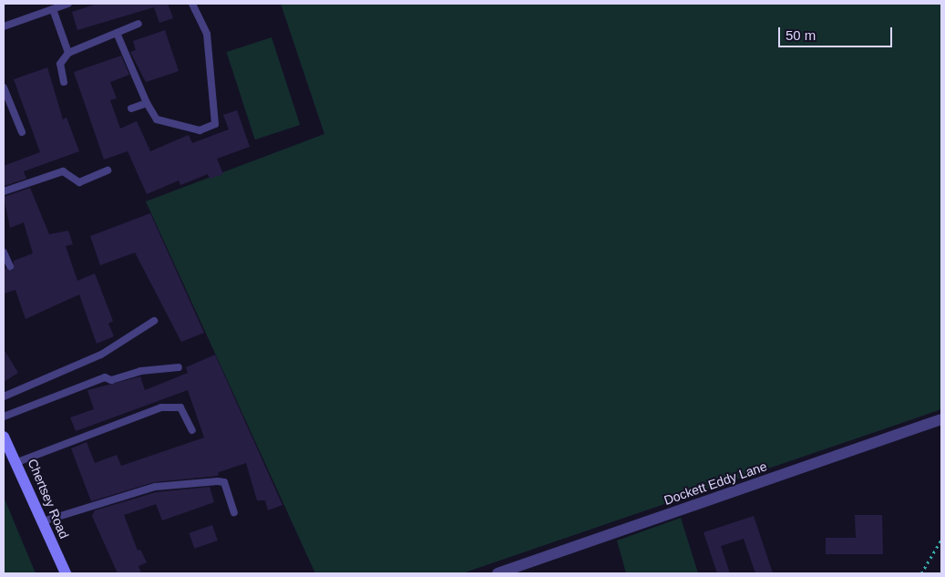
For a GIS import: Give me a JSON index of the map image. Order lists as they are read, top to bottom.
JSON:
{
  "streets": {
    "main road": ["Chertsey Road"],
    "street": ["Dockett Eddy Lane"]
  },
  "scale_bar": "50 m"
}
